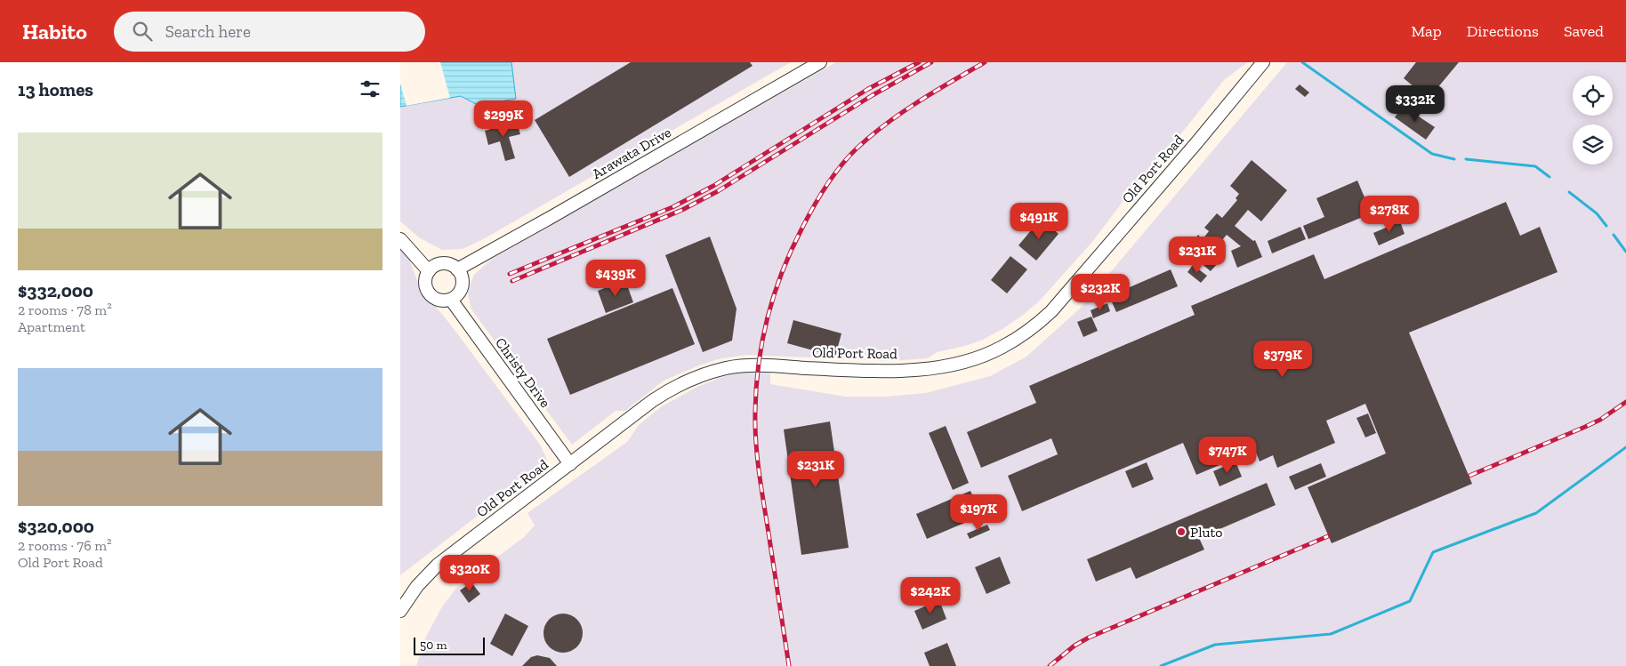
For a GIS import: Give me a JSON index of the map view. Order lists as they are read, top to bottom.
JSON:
{
  "streets": {
    "street": ["Arawata Drive", "Old Port Road", "Christy Drive"]
  },
  "crossings": [
    ["Arawata Drive", "Christy Drive"],
    ["Old Port Road", "Christy Drive"]
  ],
  "places": ["Pluto"],
  "scale_bar": "50 m",
  "page": {
    "header": "Habito",
    "search": "Search here",
    "nav": ["Map", "Directions", "Saved"],
    "heading": "13 homes",
    "price": [
      "$332K",
      "$299K",
      "$278K",
      "$491K",
      "$231K",
      "$439K",
      "$232K",
      "$379K",
      "$747K",
      "$231K",
      "$197K",
      "$320K",
      "$242K"
    ],
    "list": [
      {
        "name": "$332,000",
        "note": "2 rooms · 78 m² · Apartment"
      },
      {
        "name": "$320,000",
        "note": "2 rooms · 76 m² · Old Port Road"
      }
    ],
    "scale": "50 m"
  }
}
